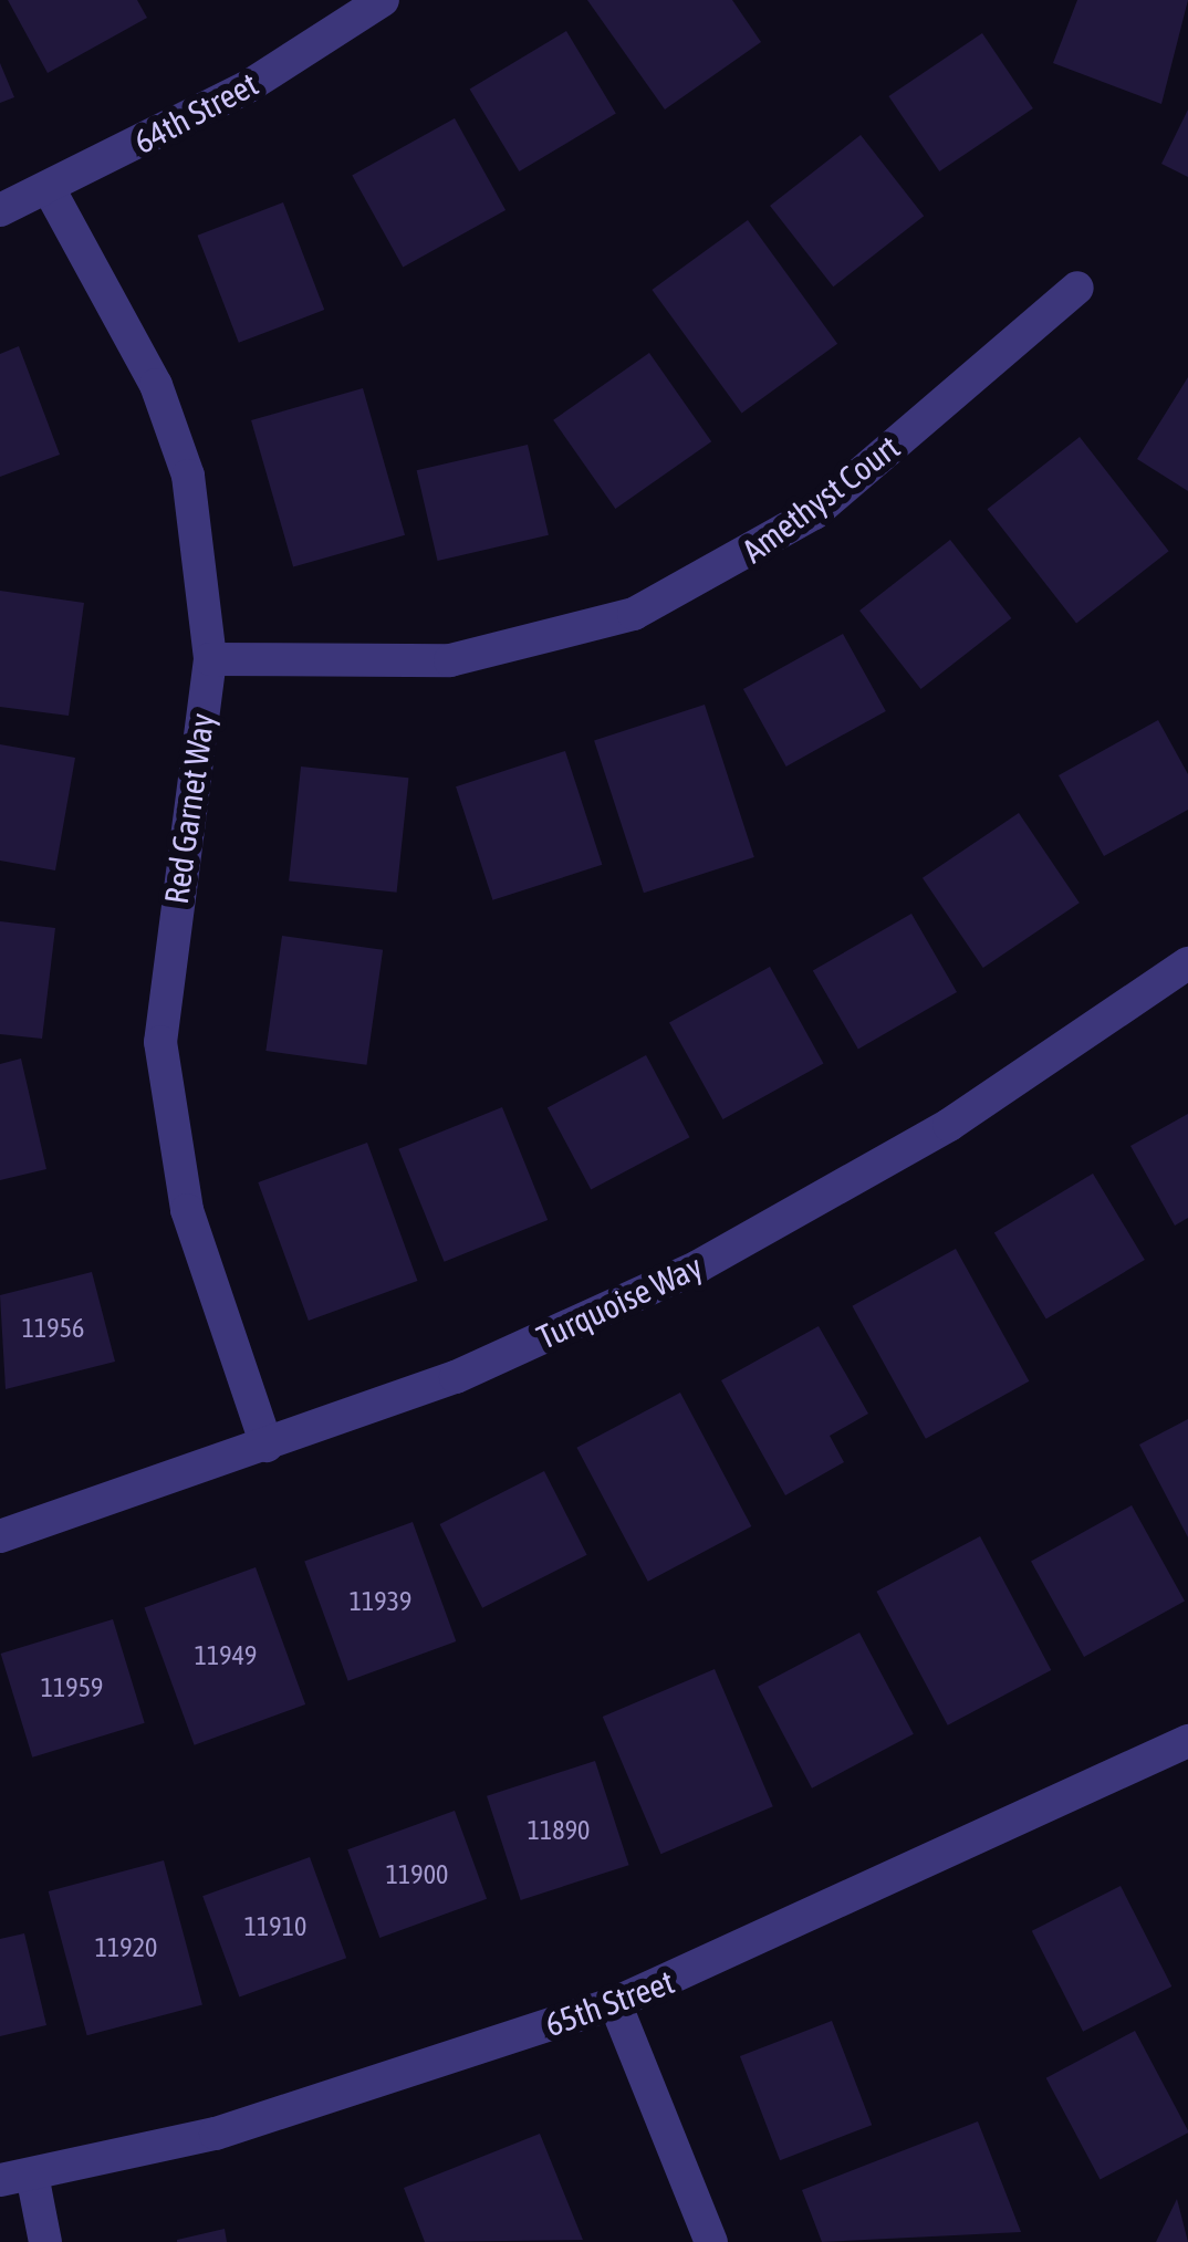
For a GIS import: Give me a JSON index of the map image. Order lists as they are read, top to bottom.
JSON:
{
  "streets": {
    "street": [
      "64th Street",
      "Amethyst Court",
      "Red Garnet Way",
      "Turquoise Way",
      "65th Street"
    ]
  },
  "crossings": [
    ["64th Street", "Red Garnet Way"],
    ["Amethyst Court", "Red Garnet Way"],
    ["Red Garnet Way", "Turquoise Way"]
  ],
  "house_numbers": [
    "11956",
    "11939",
    "11949",
    "11959",
    "11890",
    "11900",
    "11910",
    "11920"
  ]
}
